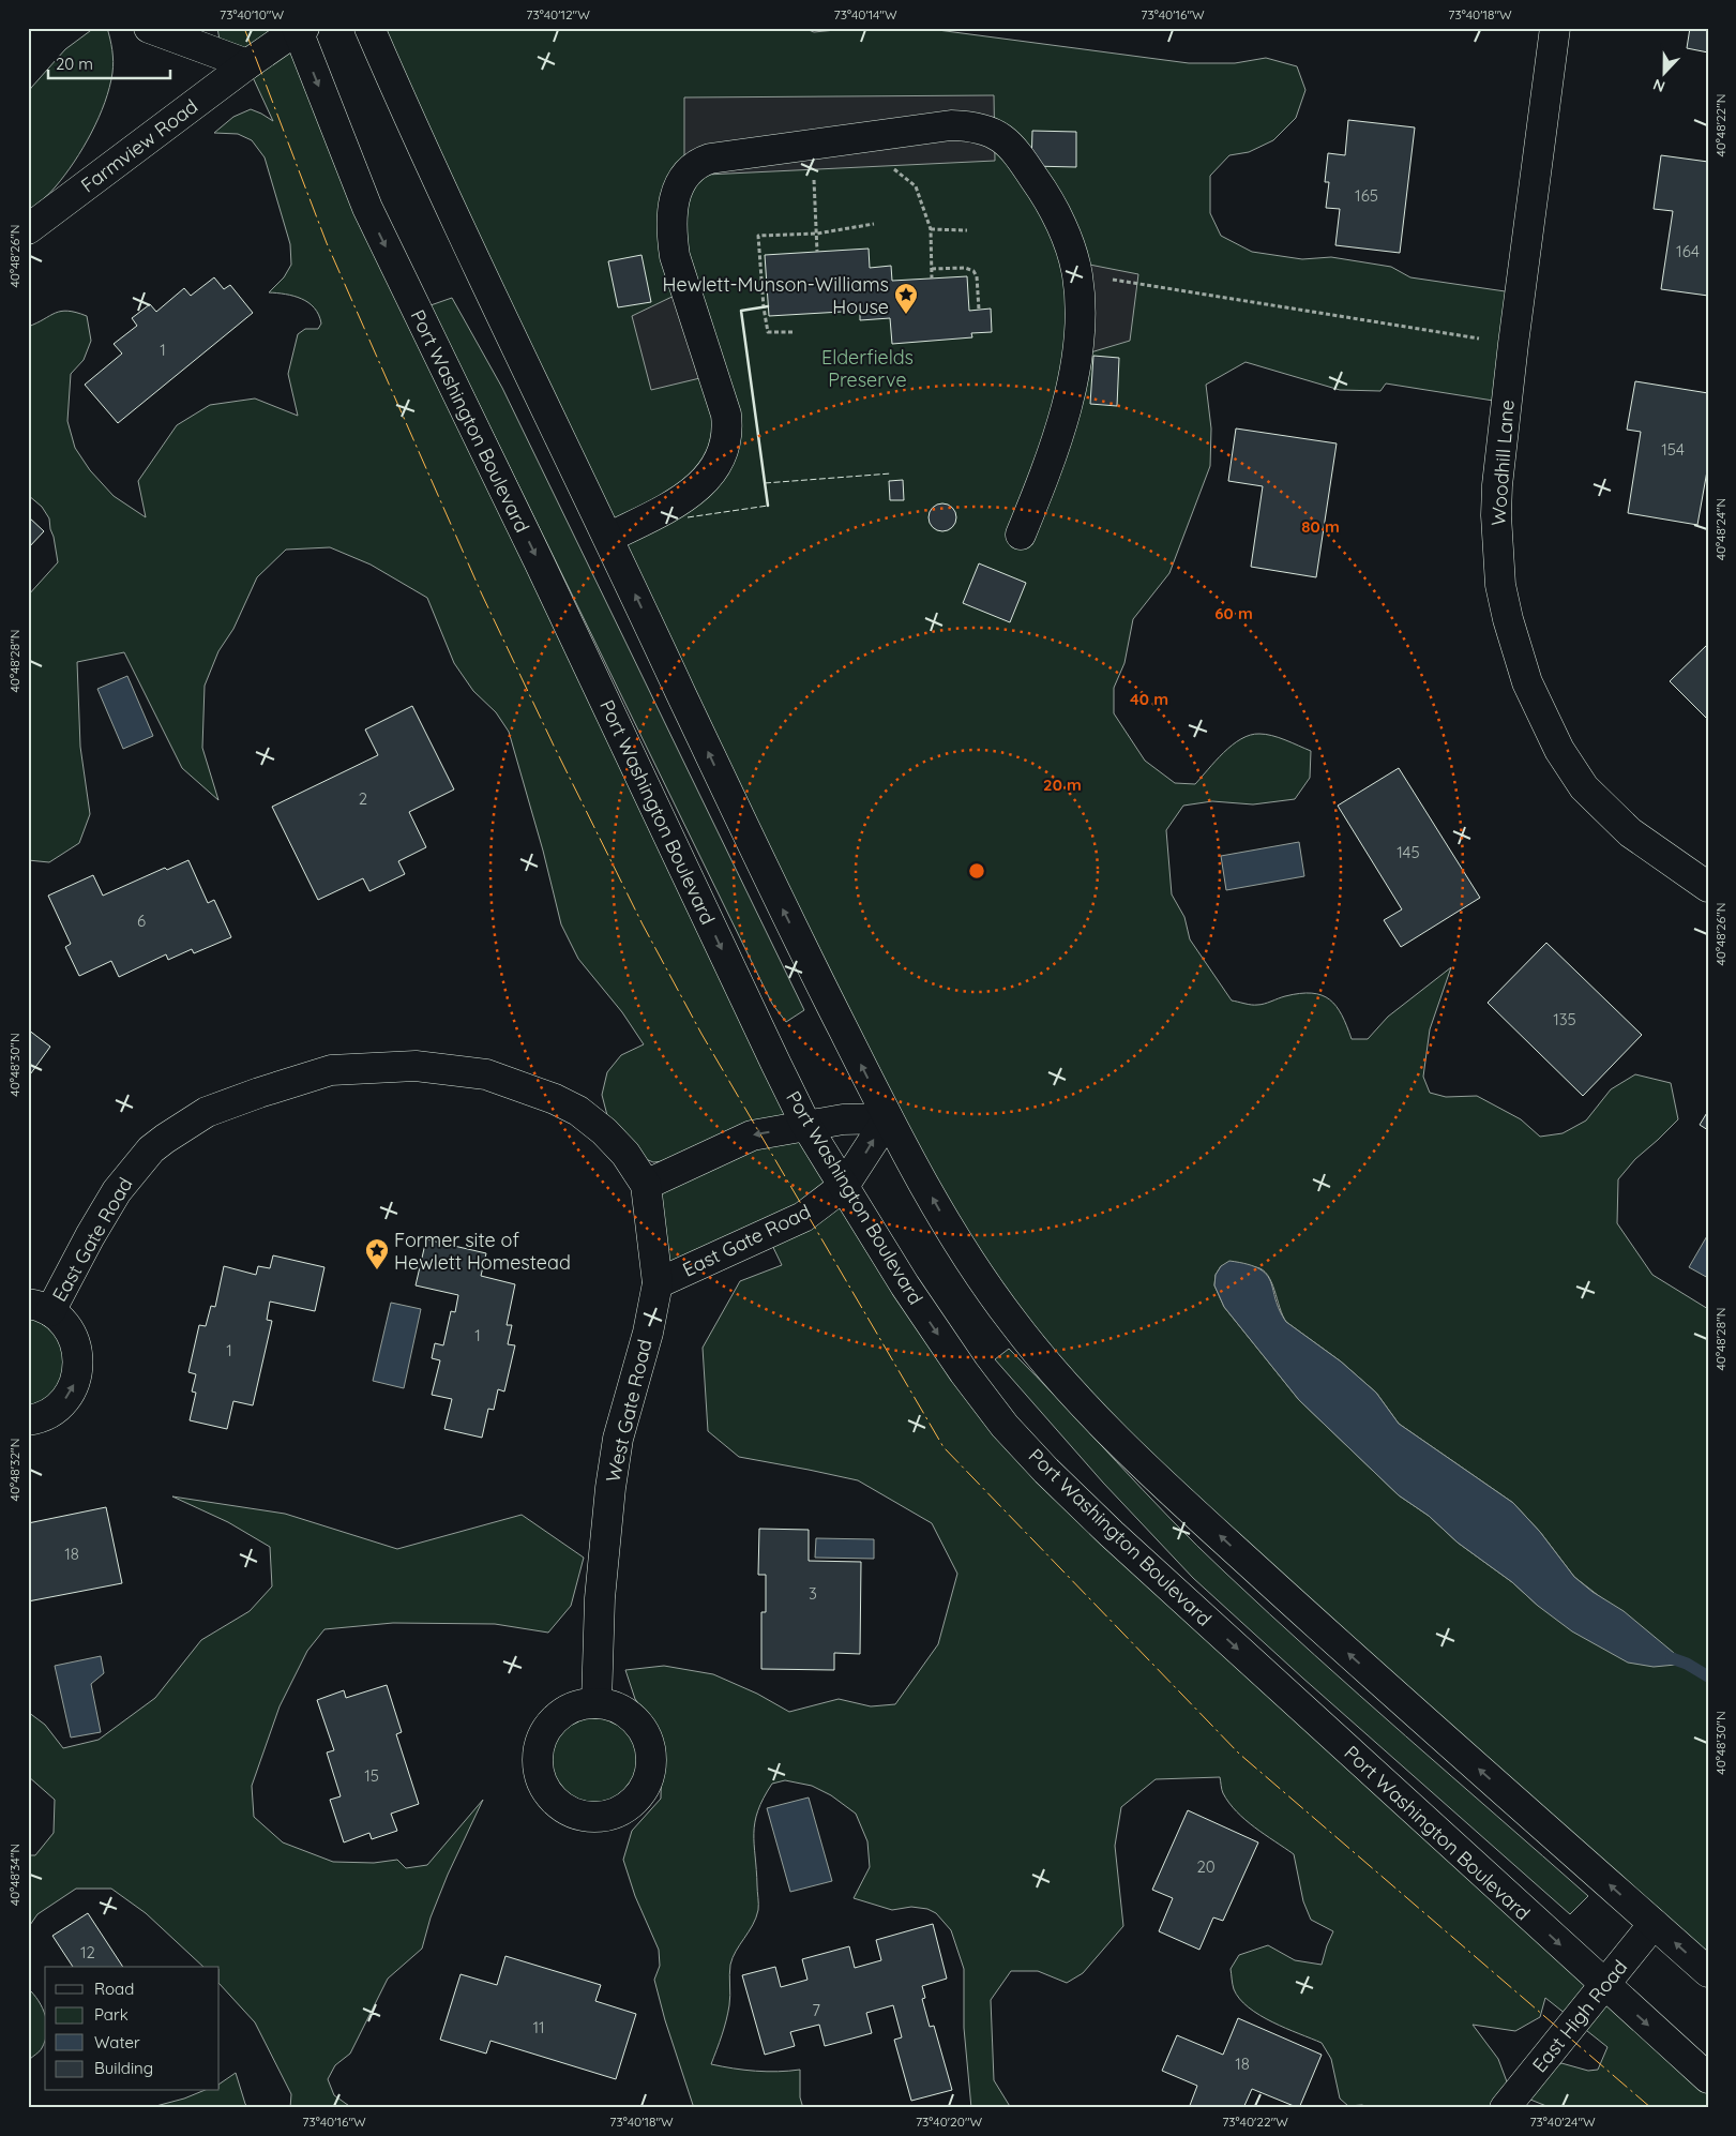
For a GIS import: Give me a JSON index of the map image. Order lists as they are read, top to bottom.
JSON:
{
  "streets": {
    "main road": [
      "Farmview Road",
      "Port Washington Boulevard",
      "Woodhill Lane",
      "East Gate Road",
      "West Gate Road",
      "East High Road"
    ]
  },
  "crossings": [
    ["Farmview Road", "Port Washington Boulevard"],
    ["Port Washington Boulevard", "East Gate Road"],
    ["Port Washington Boulevard", "East High Road"],
    ["East Gate Road", "West Gate Road"]
  ],
  "parks": ["Elderfields Preserve"],
  "places": {
    "place": ["Hewlett-Munson-Williams House", "Former site of Hewlett Homestead"]
  },
  "house_numbers": [
    "165",
    "164",
    "1",
    "154",
    "2",
    "145",
    "6",
    "135",
    "1",
    "1",
    "18",
    "3",
    "15",
    "20",
    "12",
    "7",
    "11",
    "18"
  ],
  "legend": [
    "Road",
    "Park",
    "Water",
    "Building"
  ],
  "scale_bar": "20 m",
  "north": "bottom",
  "coordinates": [
    "73°40'10\"W",
    "73°40'12\"W",
    "73°40'14\"W",
    "73°40'16\"W",
    "73°40'18\"W",
    "40°48'22\"N",
    "40°48'26\"N",
    "40°48'24\"N",
    "40°48'28\"N",
    "40°48'30\"N",
    "40°48'32\"N",
    "40°48'34\"N",
    "73°40'20\"W",
    "73°40'22\"W",
    "73°40'24\"W"
  ],
  "rings": [
    "80 m",
    "60 m",
    "40 m",
    "20 m"
  ]
}
